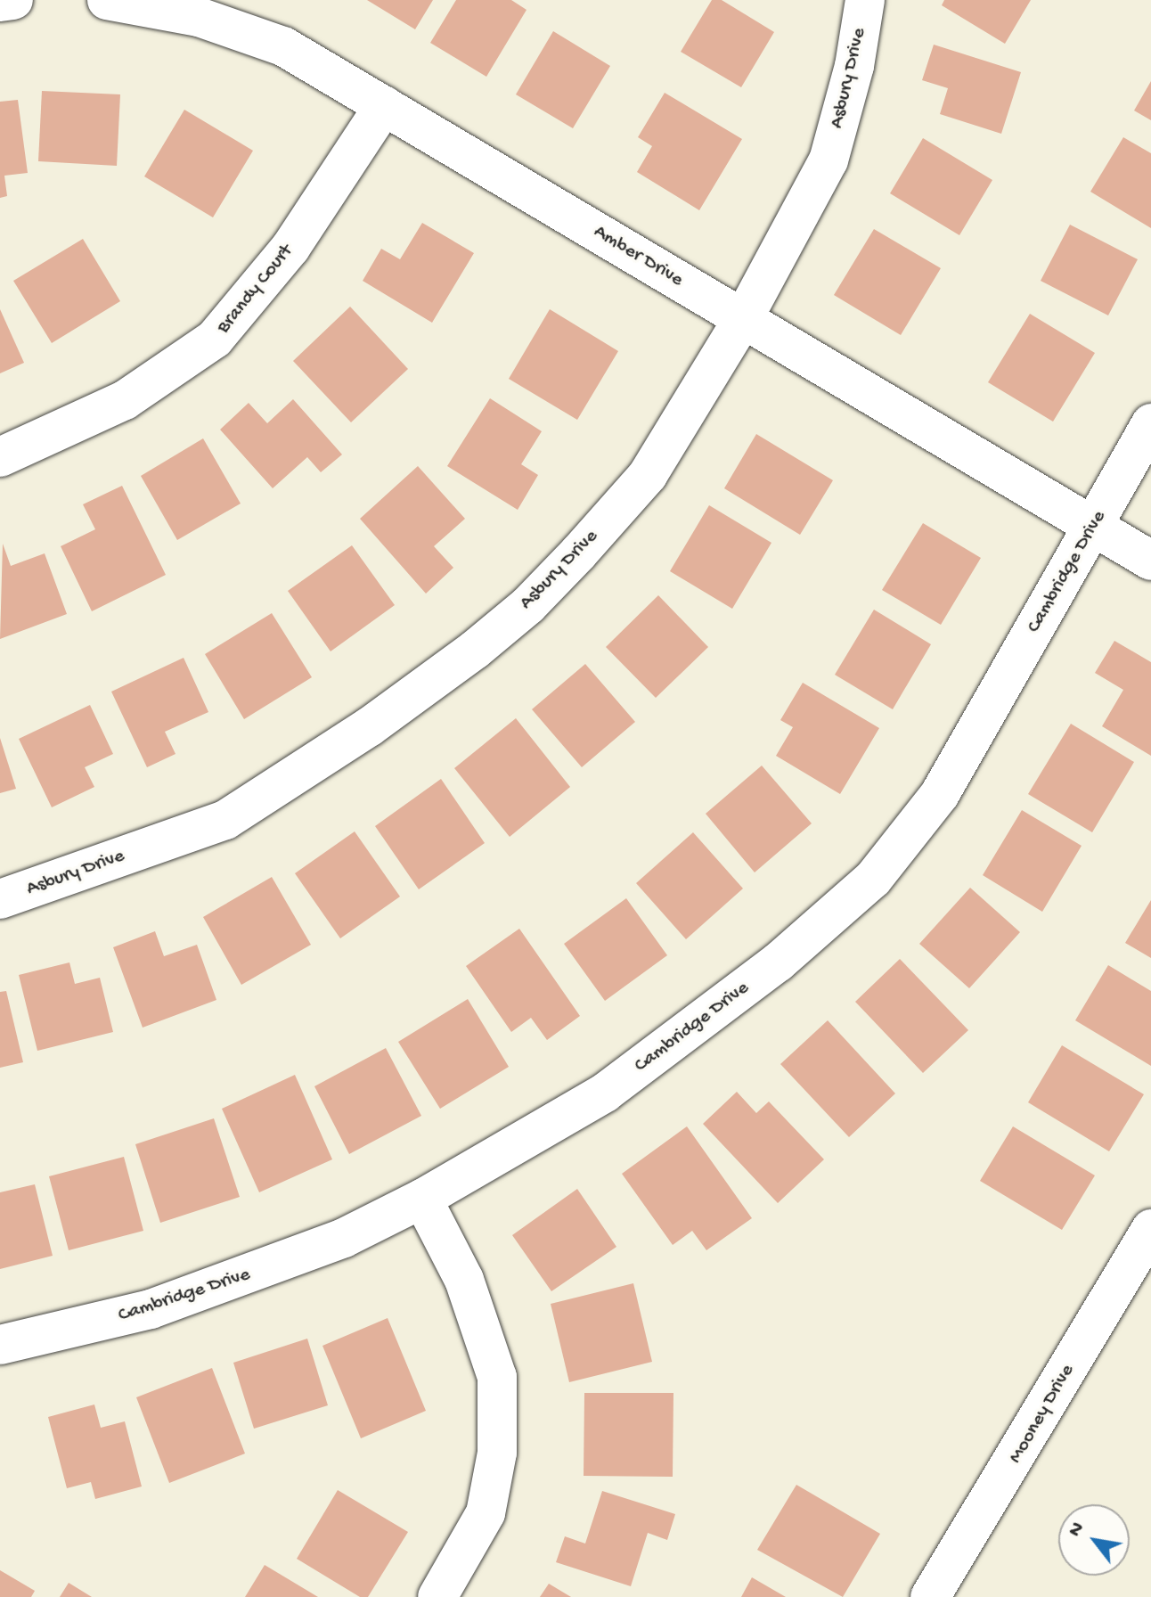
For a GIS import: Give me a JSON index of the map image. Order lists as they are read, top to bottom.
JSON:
{
  "streets": {
    "street": [
      "Asbury Drive",
      "Amber Drive",
      "Brandy Court",
      "Cambridge Drive",
      "Mooney Drive"
    ]
  },
  "crossings": [
    ["Asbury Drive", "Amber Drive"],
    ["Amber Drive", "Brandy Court"],
    ["Amber Drive", "Cambridge Drive"]
  ],
  "north": "top left"
}
